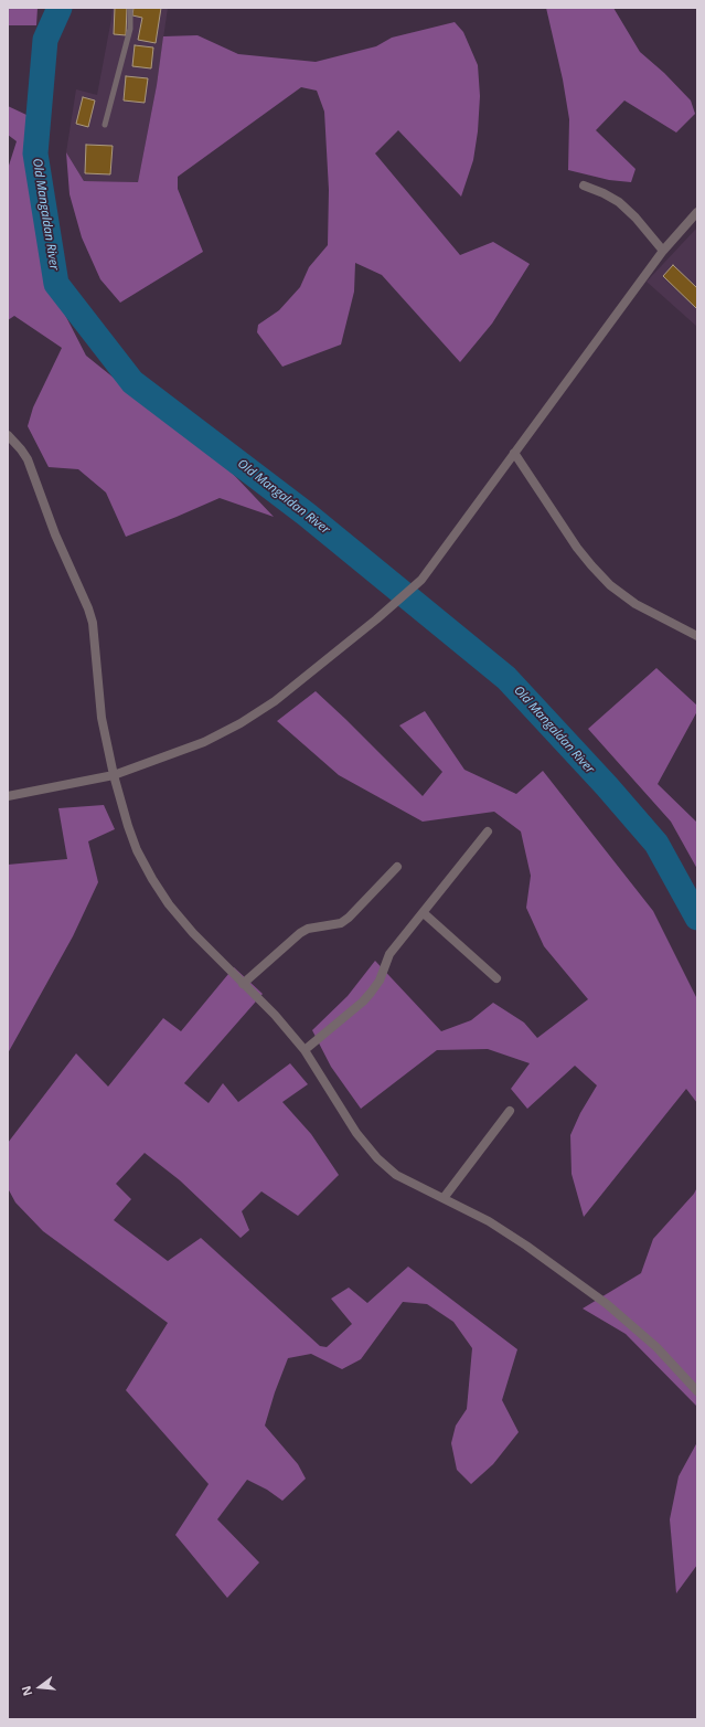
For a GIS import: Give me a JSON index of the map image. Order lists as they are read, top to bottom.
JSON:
{
  "water": ["Old Mangaldan River"],
  "north": "left"
}
